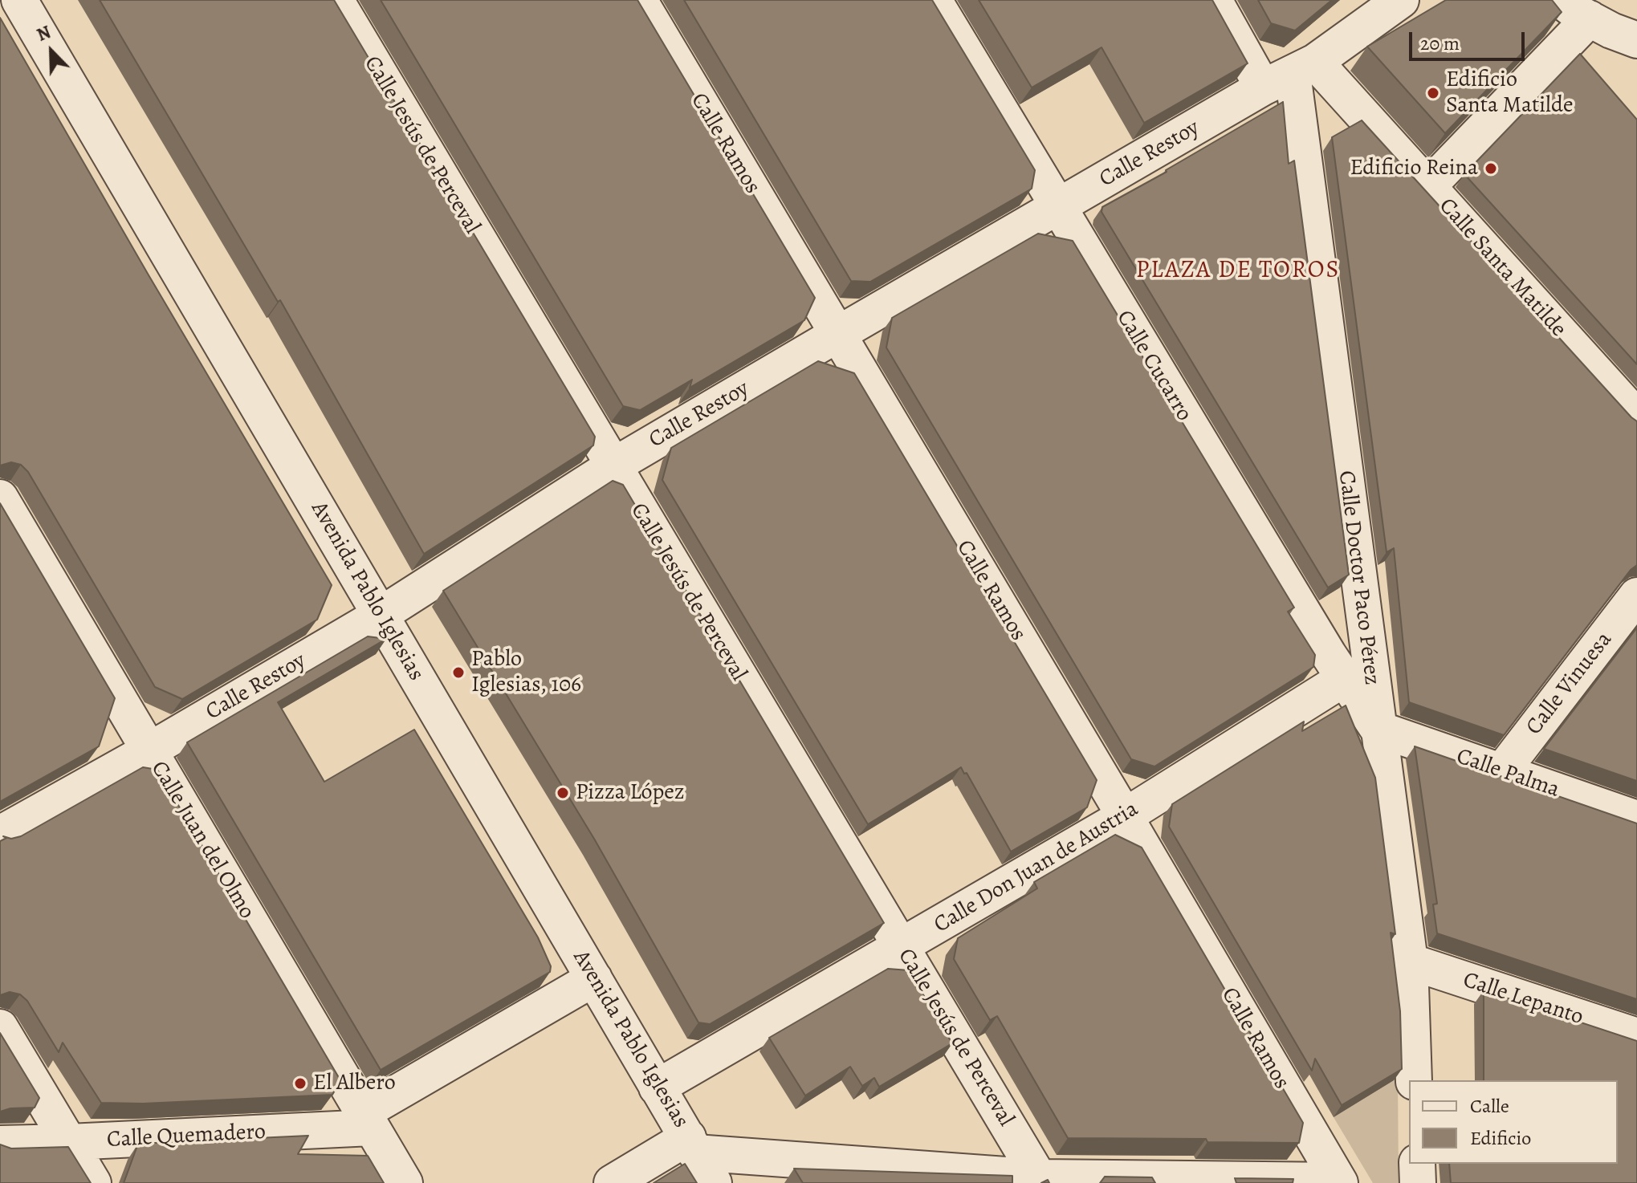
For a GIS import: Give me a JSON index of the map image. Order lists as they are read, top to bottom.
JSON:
{
  "streets": {
    "street": [
      "Calle Ramos",
      "Calle Jesús de Perceval",
      "Calle Restoy",
      "Calle Santa Matilde",
      "Calle Cucarro",
      "Calle Doctor Paco Pérez",
      "Avenida Pablo Iglesias",
      "Calle Vinuesa",
      "Calle Palma",
      "Calle Juan del Olmo",
      "Calle Don Juan de Austria",
      "Calle Lepanto",
      "Calle Quemadero"
    ]
  },
  "crossings": [
    ["Calle Ramos", "Calle Restoy"],
    ["Calle Ramos", "Calle Don Juan de Austria"],
    ["Calle Jesús de Perceval", "Calle Restoy"],
    ["Calle Jesús de Perceval", "Calle Don Juan de Austria"],
    ["Calle Restoy", "Calle Santa Matilde"],
    ["Calle Restoy", "Calle Cucarro"],
    ["Calle Restoy", "Calle Doctor Paco Pérez"],
    ["Calle Restoy", "Avenida Pablo Iglesias"],
    ["Calle Restoy", "Calle Juan del Olmo"],
    ["Calle Santa Matilde", "Calle Doctor Paco Pérez"],
    ["Calle Cucarro", "Calle Doctor Paco Pérez"],
    ["Calle Cucarro", "Calle Palma"],
    ["Calle Cucarro", "Calle Don Juan de Austria"],
    ["Calle Doctor Paco Pérez", "Calle Palma"],
    ["Calle Doctor Paco Pérez", "Calle Lepanto"],
    ["Avenida Pablo Iglesias", "Calle Don Juan de Austria"],
    ["Calle Vinuesa", "Calle Palma"],
    ["Calle Juan del Olmo", "Calle Quemadero"]
  ],
  "districts": ["PLAZA DE TOROS"],
  "places": [
    "Edificio Santa Matilde",
    "Edificio Reina",
    "Pablo Iglesias, 106",
    "Pizza López",
    "El Albero"
  ],
  "legend": ["Calle", "Edificio"],
  "scale_bar": "20 m",
  "north": "top left"
}
